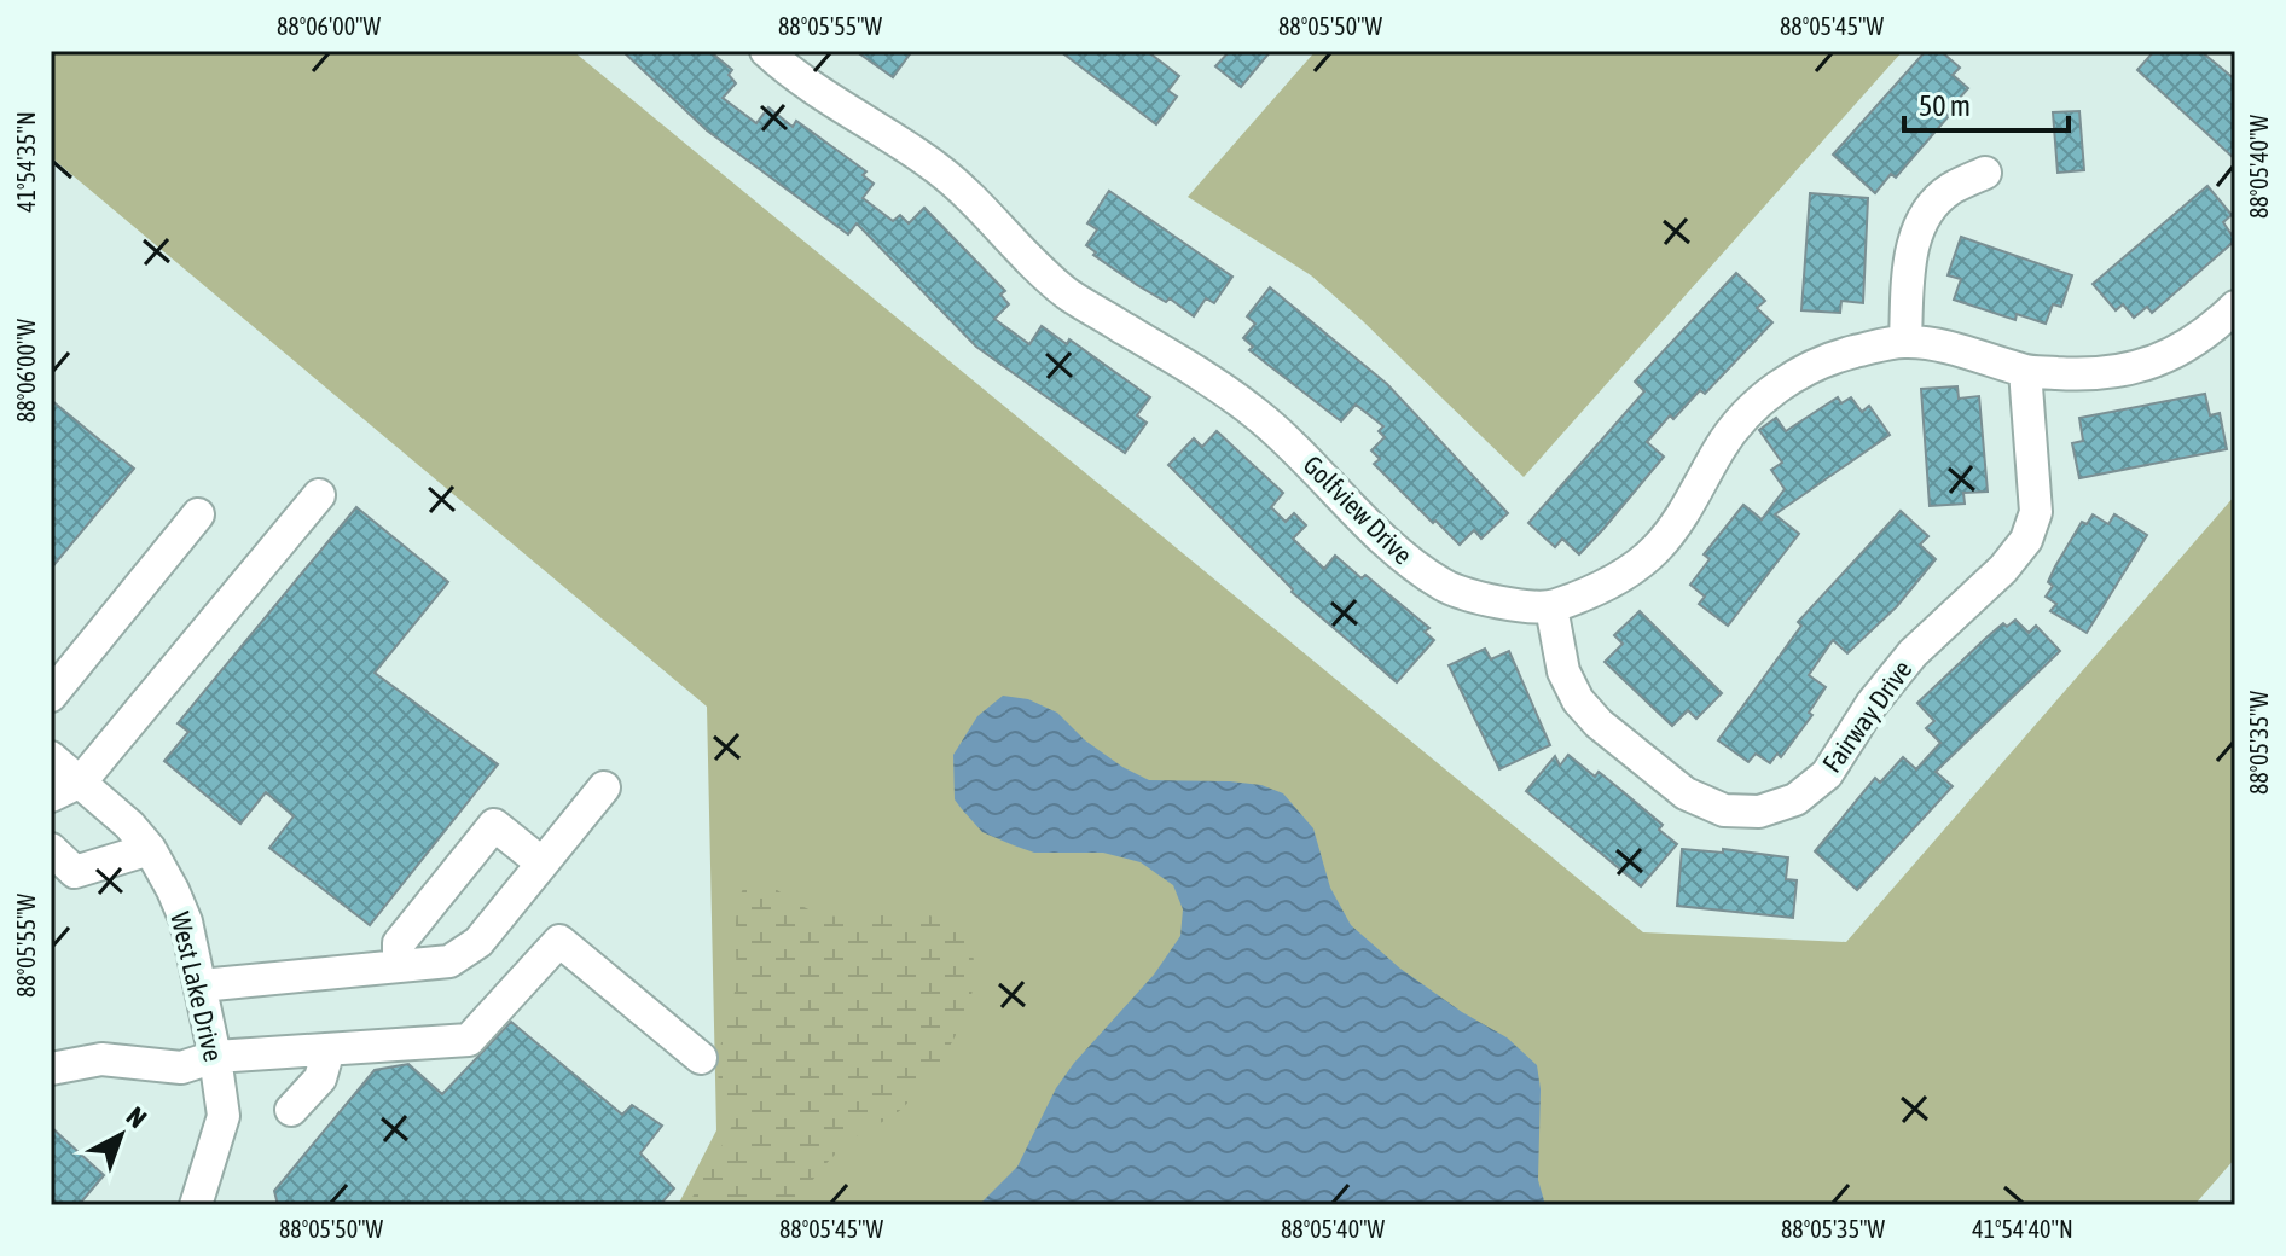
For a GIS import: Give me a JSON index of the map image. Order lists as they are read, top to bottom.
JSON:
{
  "streets": {
    "street": ["Golfview Drive", "Fairway Drive", "West Lake Drive"]
  },
  "crossings": [
    ["Golfview Drive", "Fairway Drive"]
  ],
  "scale_bar": "50 m",
  "north": "top right",
  "coordinates": [
    "88°06'00\"W",
    "88°05'55\"W",
    "88°05'50\"W",
    "88°05'45\"W",
    "41°54'35\"N",
    "88°05'40\"W",
    "88°05'35\"W",
    "41°54'40\"N"
  ]
}
